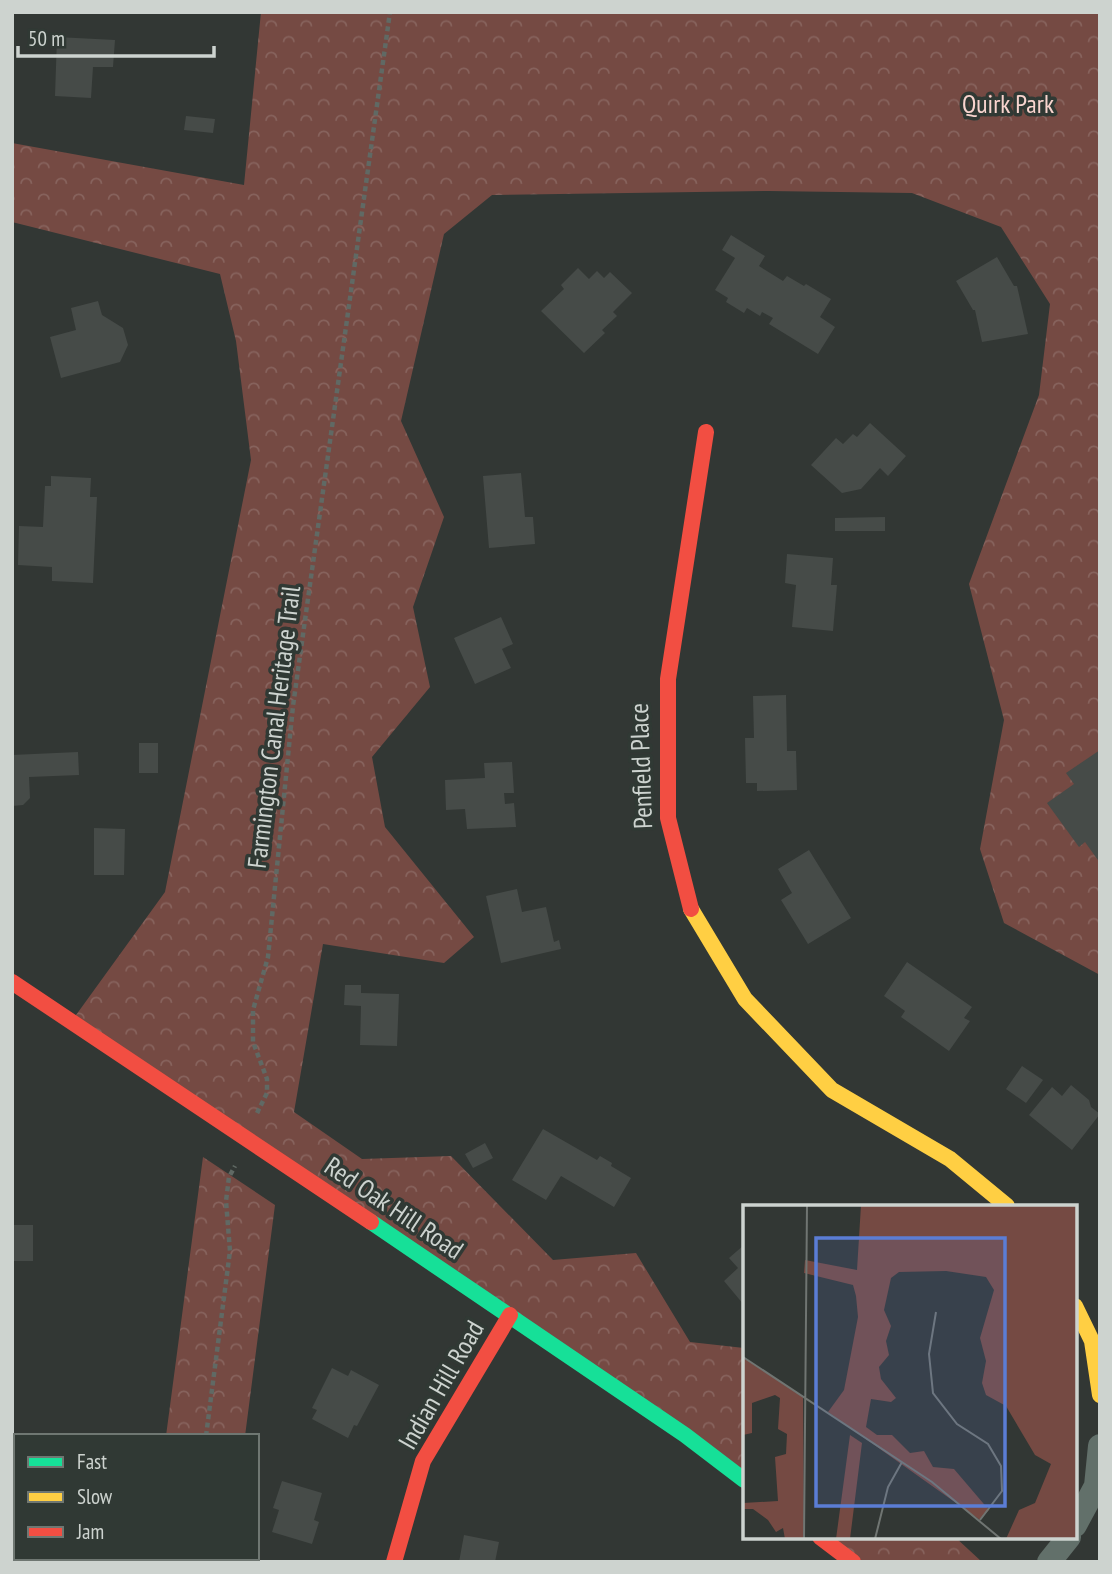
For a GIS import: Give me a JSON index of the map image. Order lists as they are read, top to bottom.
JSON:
{
  "streets": {
    "street": ["Penfield Place", "Red Oak Hill Road", "Indian Hill Road"],
    "path": ["Farmington Canal Heritage Trail"]
  },
  "crossings": [
    ["Farmington Canal Heritage Trail", "Red Oak Hill Road"],
    ["Red Oak Hill Road", "Indian Hill Road"]
  ],
  "parks": ["Quirk Park"],
  "legend": ["Fast", "Slow", "Jam"],
  "scale_bar": "50 m"
}
